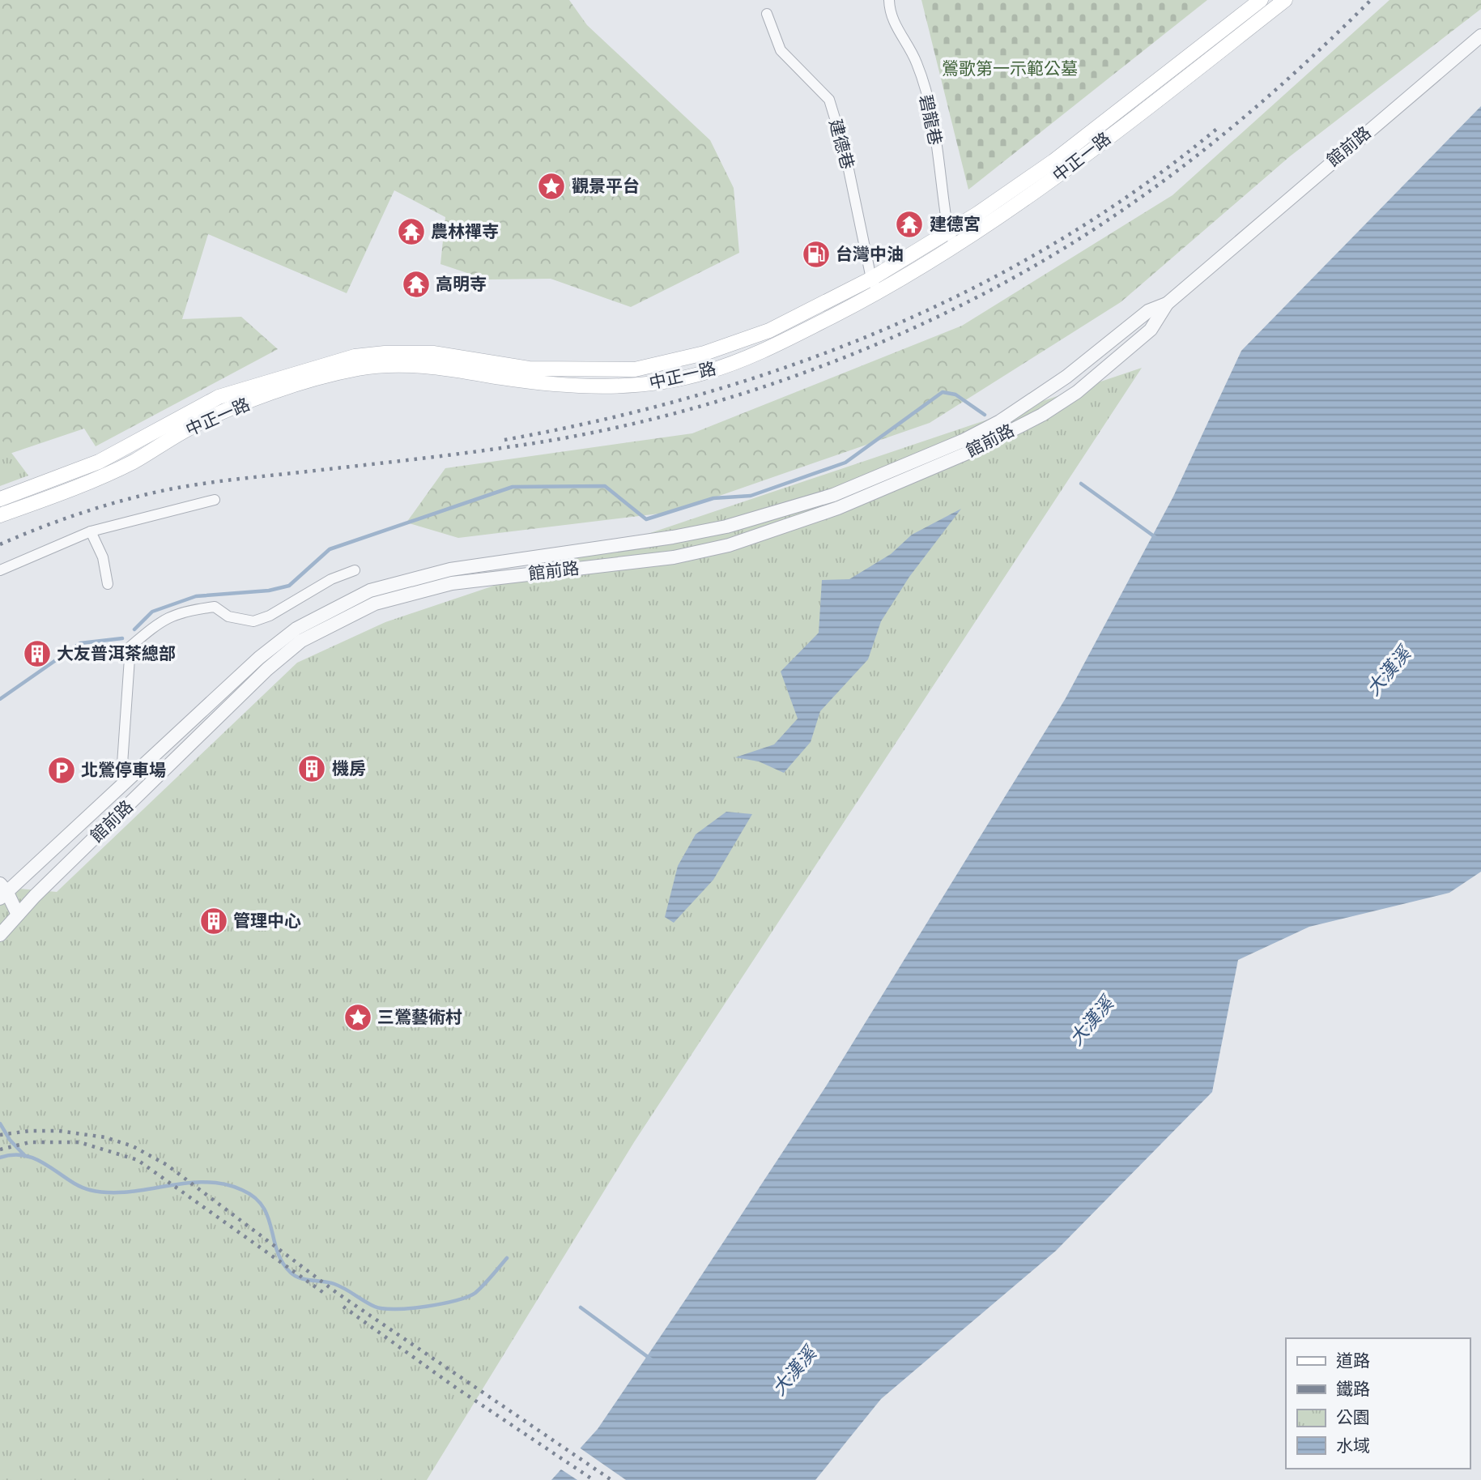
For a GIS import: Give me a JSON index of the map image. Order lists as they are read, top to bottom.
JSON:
{
  "streets": {
    "main road": ["中正一路"],
    "street": ["碧龍巷", "建德巷", "館前路"]
  },
  "crossings": [
    ["碧龍巷", "中正一路"],
    ["建德巷", "中正一路"]
  ],
  "water": ["大漢溪"],
  "parks": ["鶯歌第一示範公墓"],
  "places": {
    "place": ["觀景平台", "三鶯藝術村"],
    "temple": ["建德宮", "農林禪寺", "高明寺"],
    "fuel station": ["台灣中油"],
    "building": ["大友普洱茶總部", "機房", "管理中心"],
    "parking": ["北鶯停車場"]
  },
  "legend": [
    "道路",
    "鐵路",
    "公園",
    "水域"
  ]
}
